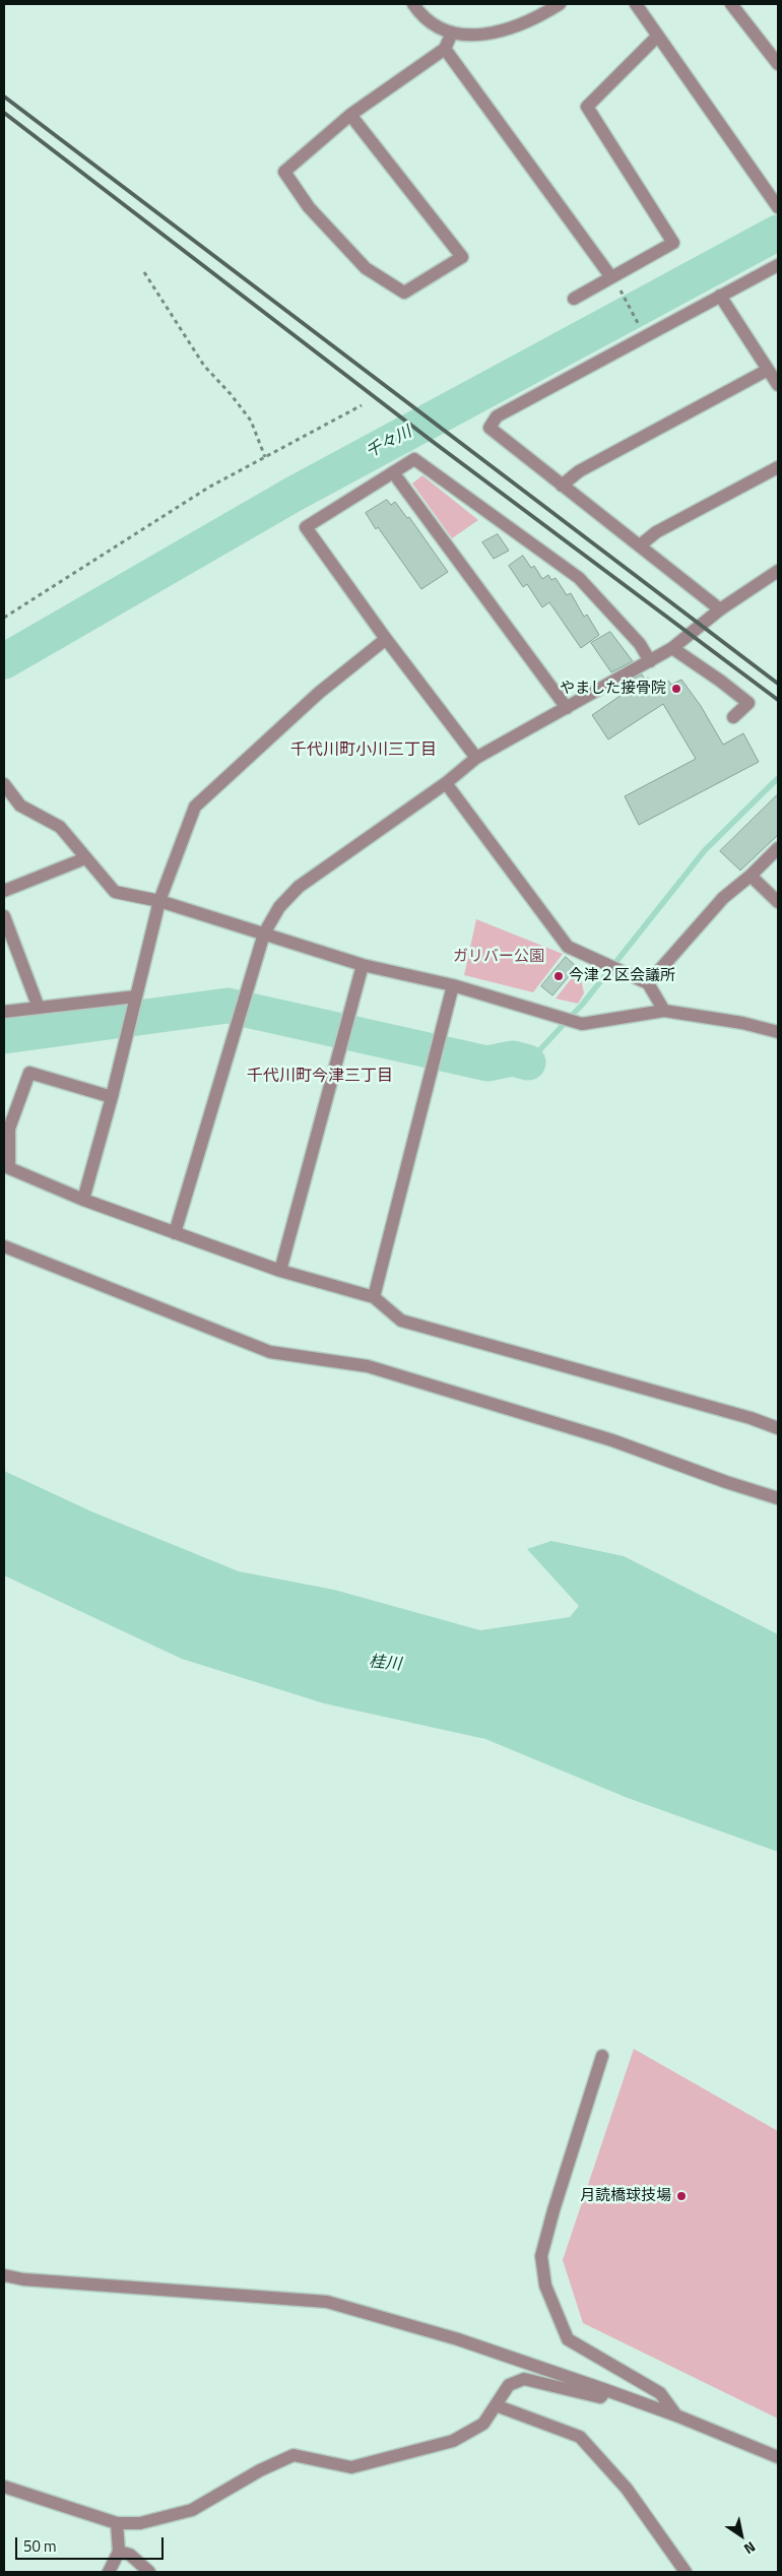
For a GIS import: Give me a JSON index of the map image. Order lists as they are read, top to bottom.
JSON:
{
  "districts": ["千代川町小川三丁目", "千代川町今津三丁目"],
  "water": ["千々川", "桂川"],
  "parks": ["ガリバー公園"],
  "places": ["やました接骨院", "今津２区会議所", "月読橋球技場"],
  "scale_bar": "50 m",
  "north": "bottom right"
}
